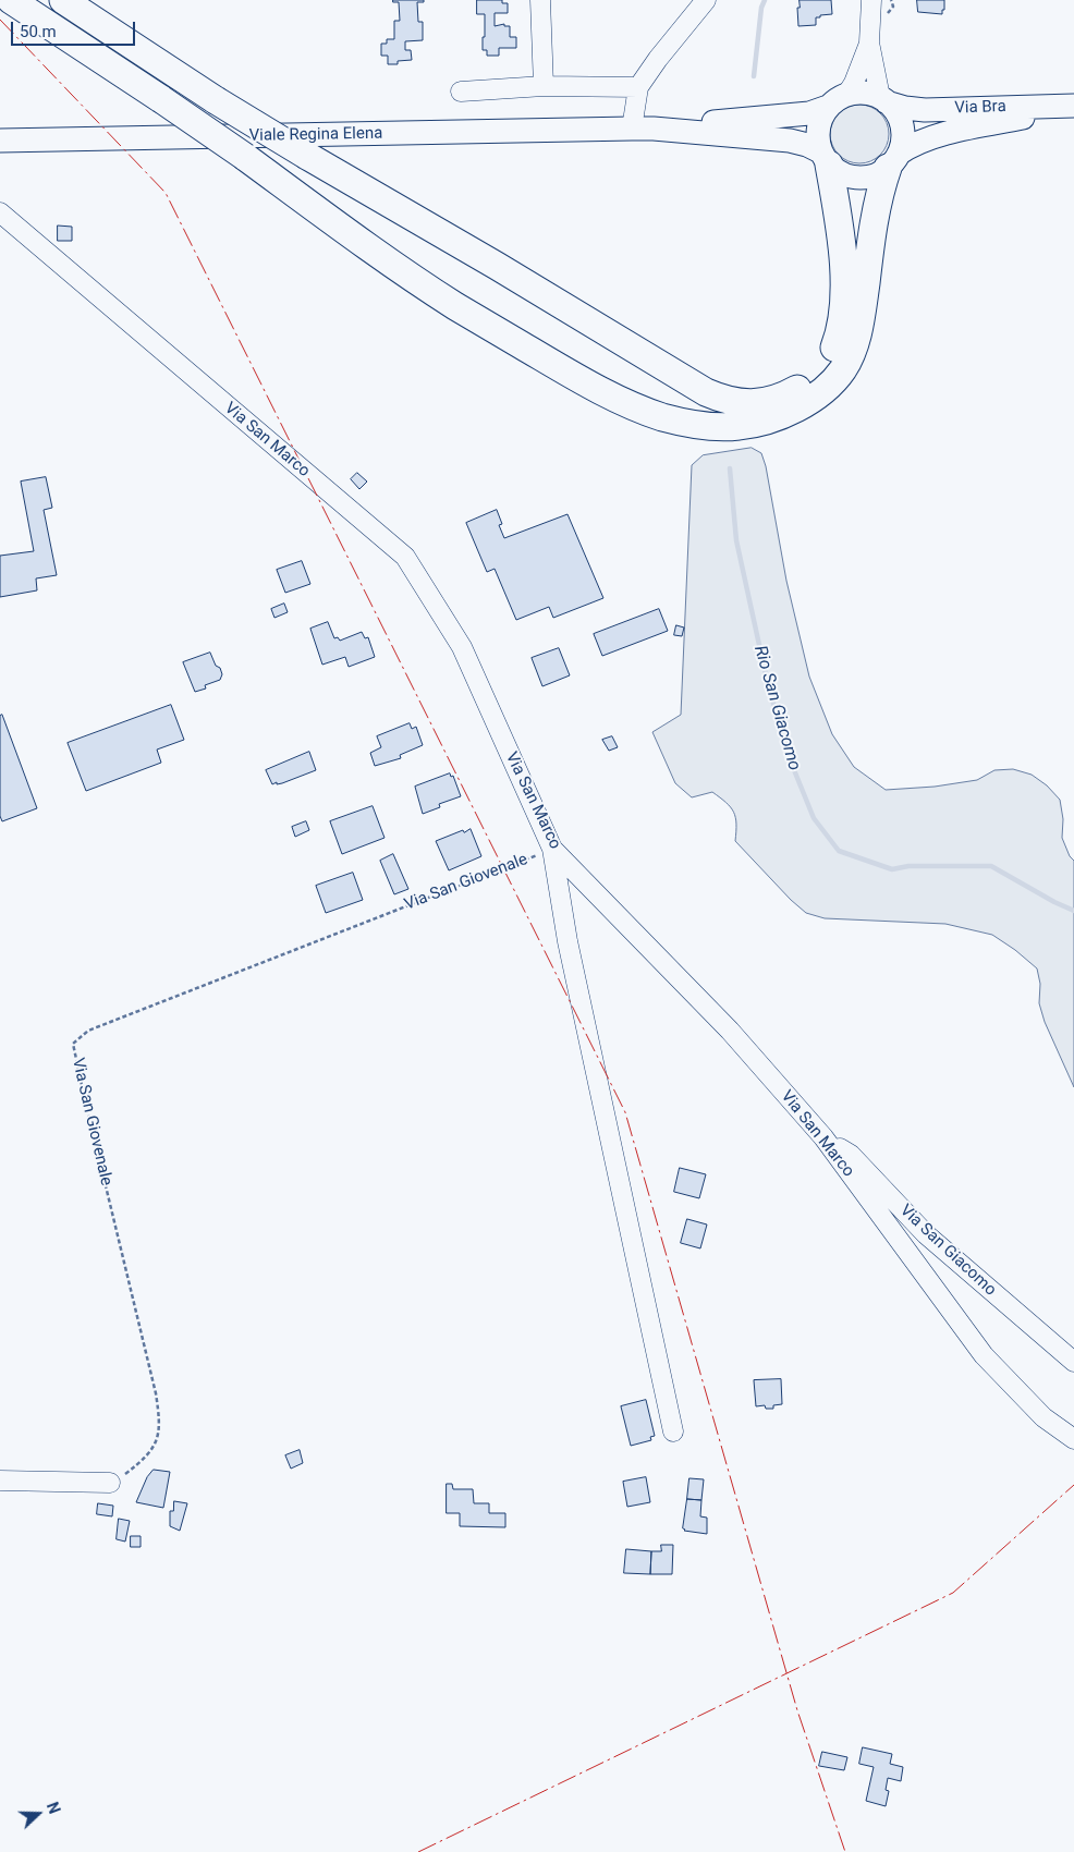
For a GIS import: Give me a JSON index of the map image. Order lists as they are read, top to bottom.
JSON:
{
  "streets": {
    "main road": ["Via Bra", "Viale Regina Elena"],
    "street": ["Via San Marco", "Via San Giacomo"],
    "path": ["Via San Giovenale"]
  },
  "crossings": [
    ["Via Bra", "Viale Regina Elena"],
    ["Via San Marco", "Via San Giovenale"],
    ["Via San Marco", "Via San Giacomo"]
  ],
  "water": ["Rio San Giacomo"],
  "scale_bar": "50 m",
  "north": "right"
}
